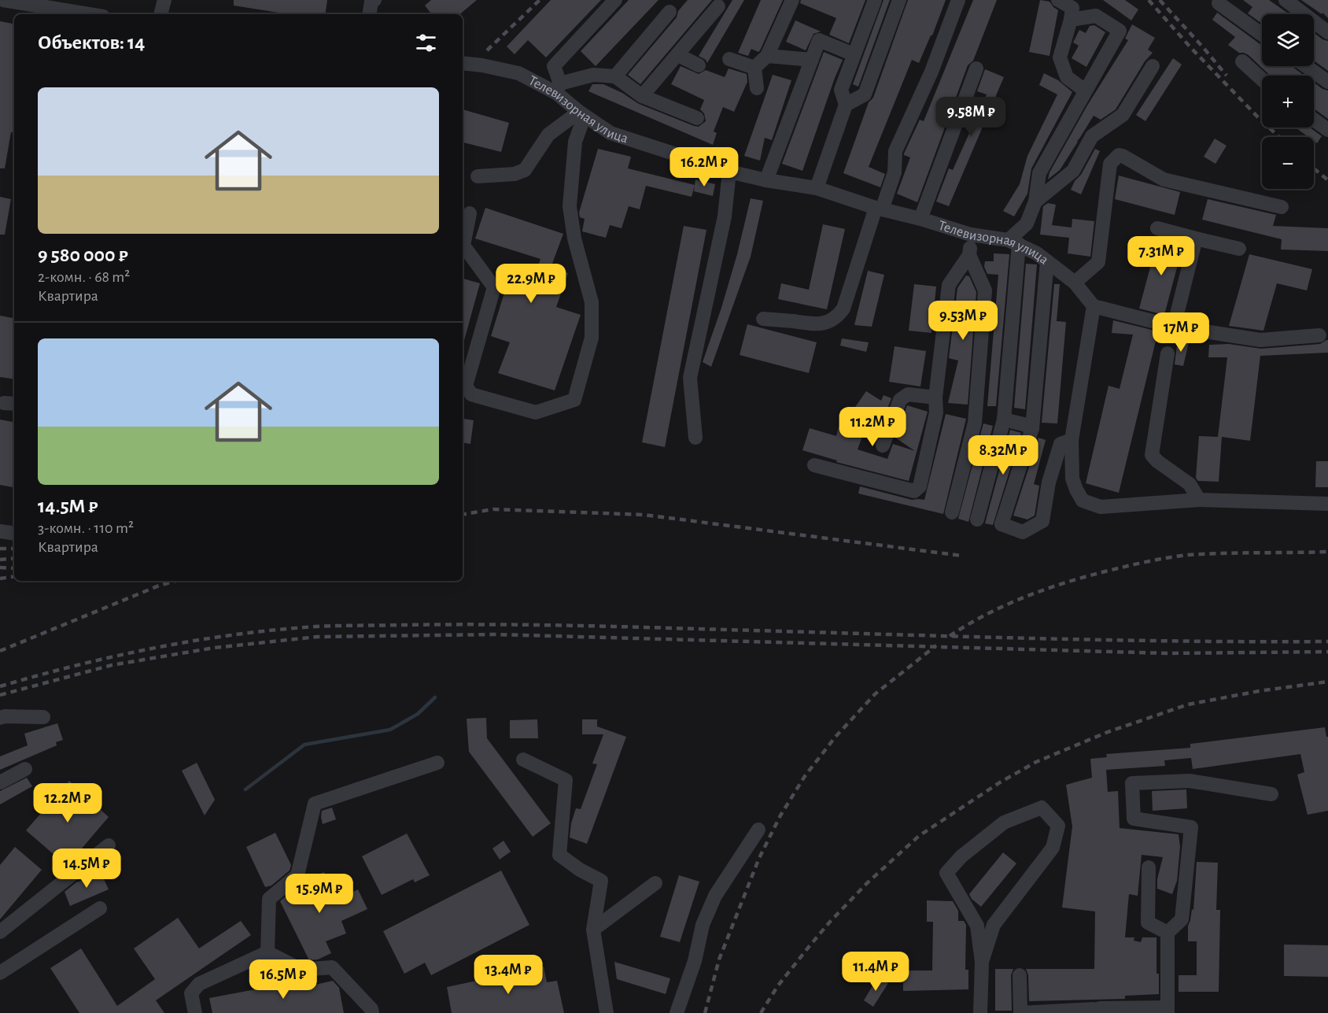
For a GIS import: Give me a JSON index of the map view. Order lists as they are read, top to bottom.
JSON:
{
  "streets": {
    "street": ["Телевизорная улица"]
  },
  "page": {
    "map_buttons": ["+", "−"],
    "heading": "Объектов: 14",
    "list": [
      {
        "name": "9 580 000 ₽",
        "note": "2-комн. · 68 m² · Квартира"
      },
      {
        "name": "14.5M ₽",
        "note": "3-комн. · 110 m² · Квартира"
      }
    ],
    "price": [
      "9.58M ₽",
      "16.2M ₽",
      "7.31M ₽",
      "22.9M ₽",
      "9.53M ₽",
      "17M ₽",
      "11.2M ₽",
      "8.32M ₽",
      "12.2M ₽",
      "14.5M ₽",
      "15.9M ₽",
      "11.4M ₽",
      "13.4M ₽",
      "16.5M ₽"
    ]
  }
}
